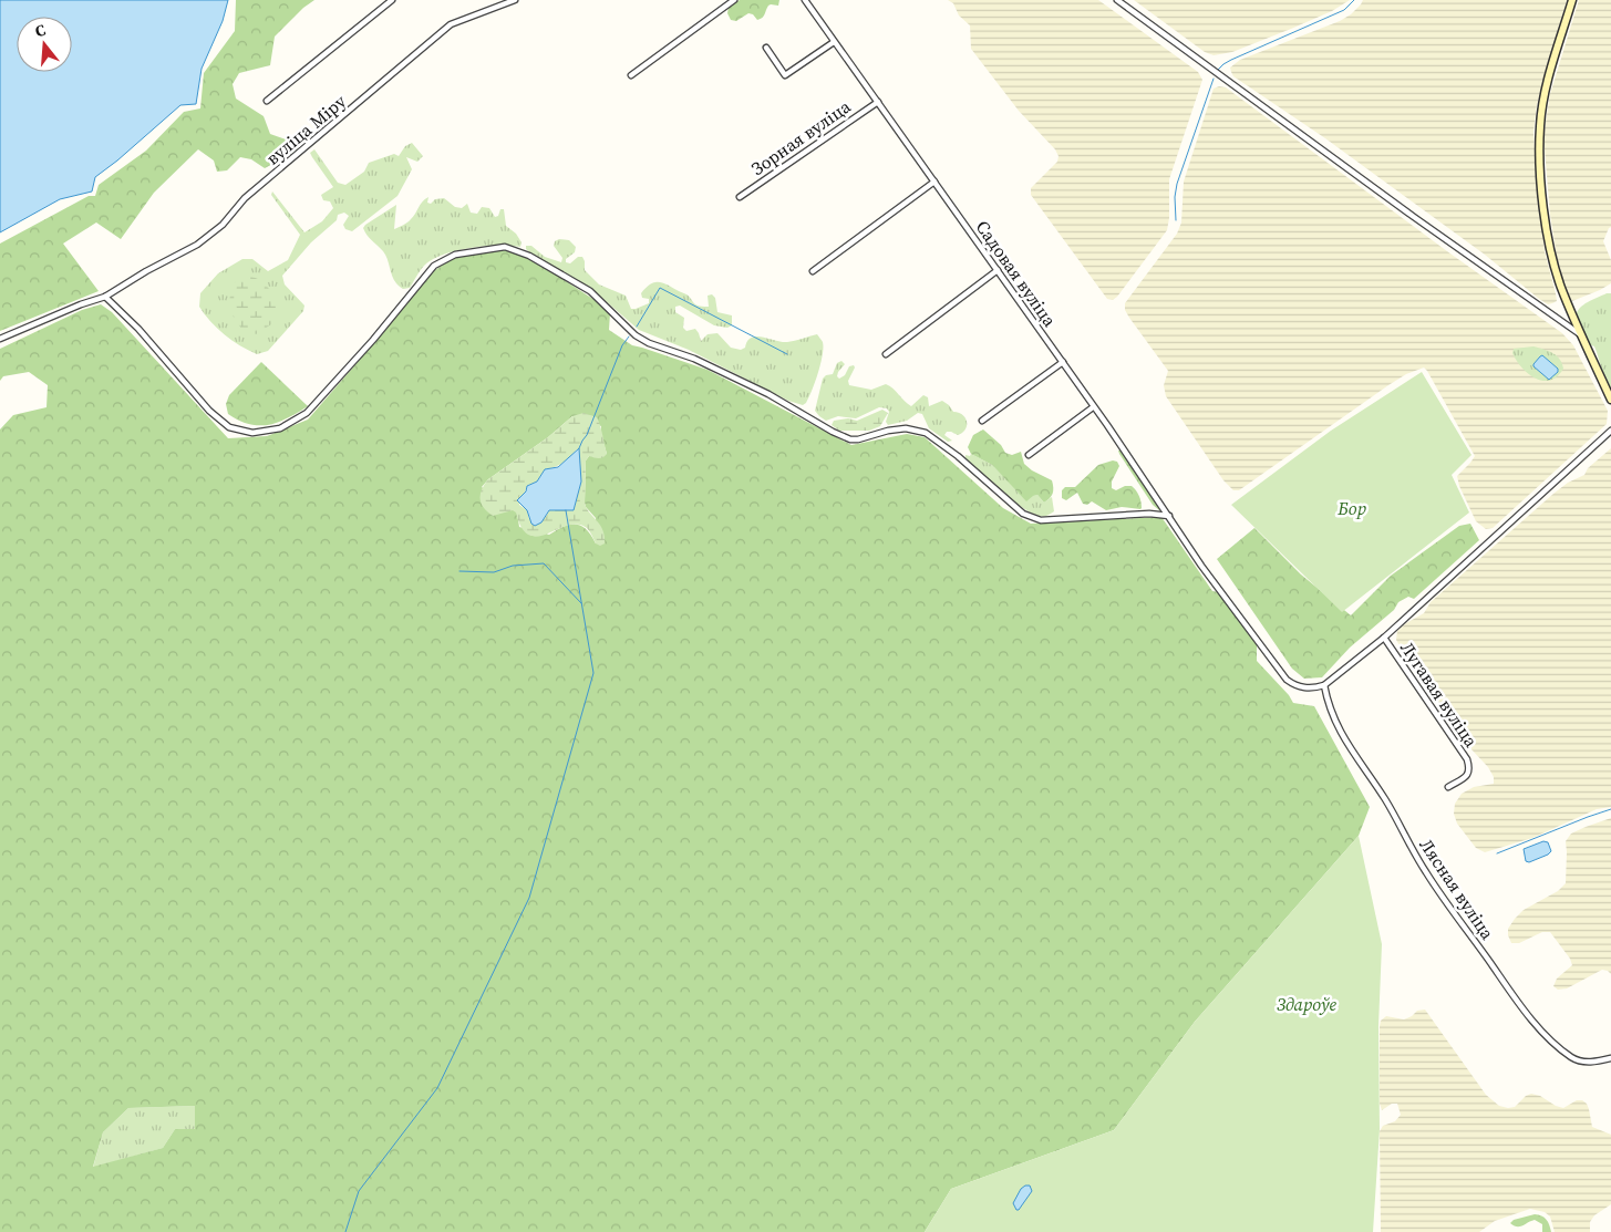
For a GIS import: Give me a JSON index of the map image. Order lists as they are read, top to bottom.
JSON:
{
  "streets": {
    "street": [
      "вуліца Міру",
      "Зорная вуліца",
      "Садовая вуліца",
      "Лугавая вуліца",
      "Лясная вуліца"
    ]
  },
  "crossings": [
    ["Зорная вуліца", "Садовая вуліца"],
    ["Садовая вуліца", "Лясная вуліца"]
  ],
  "parks": ["Бор", "Здароўе"],
  "north": "top"
}
